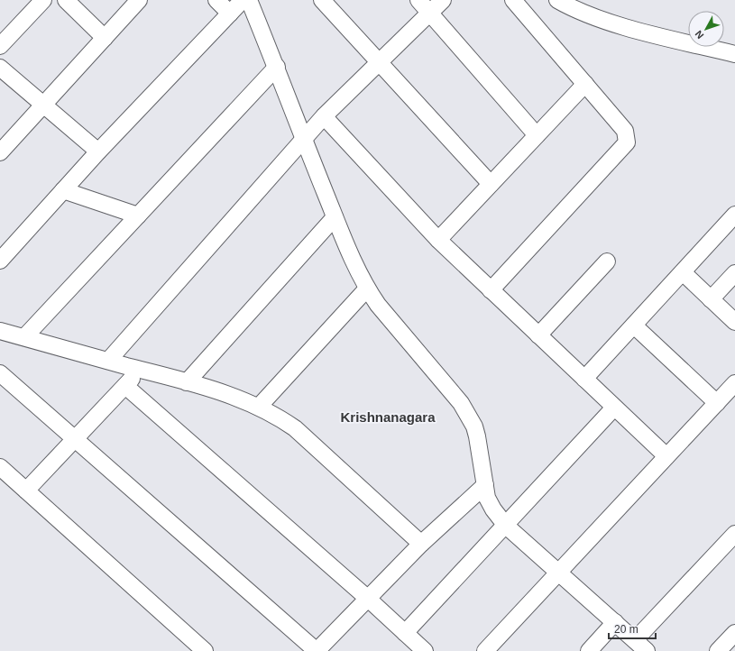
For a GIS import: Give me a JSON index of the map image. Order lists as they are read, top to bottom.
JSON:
{
  "districts": ["Krishnanagara"],
  "scale_bar": "20 m",
  "north": "bottom left"
}
